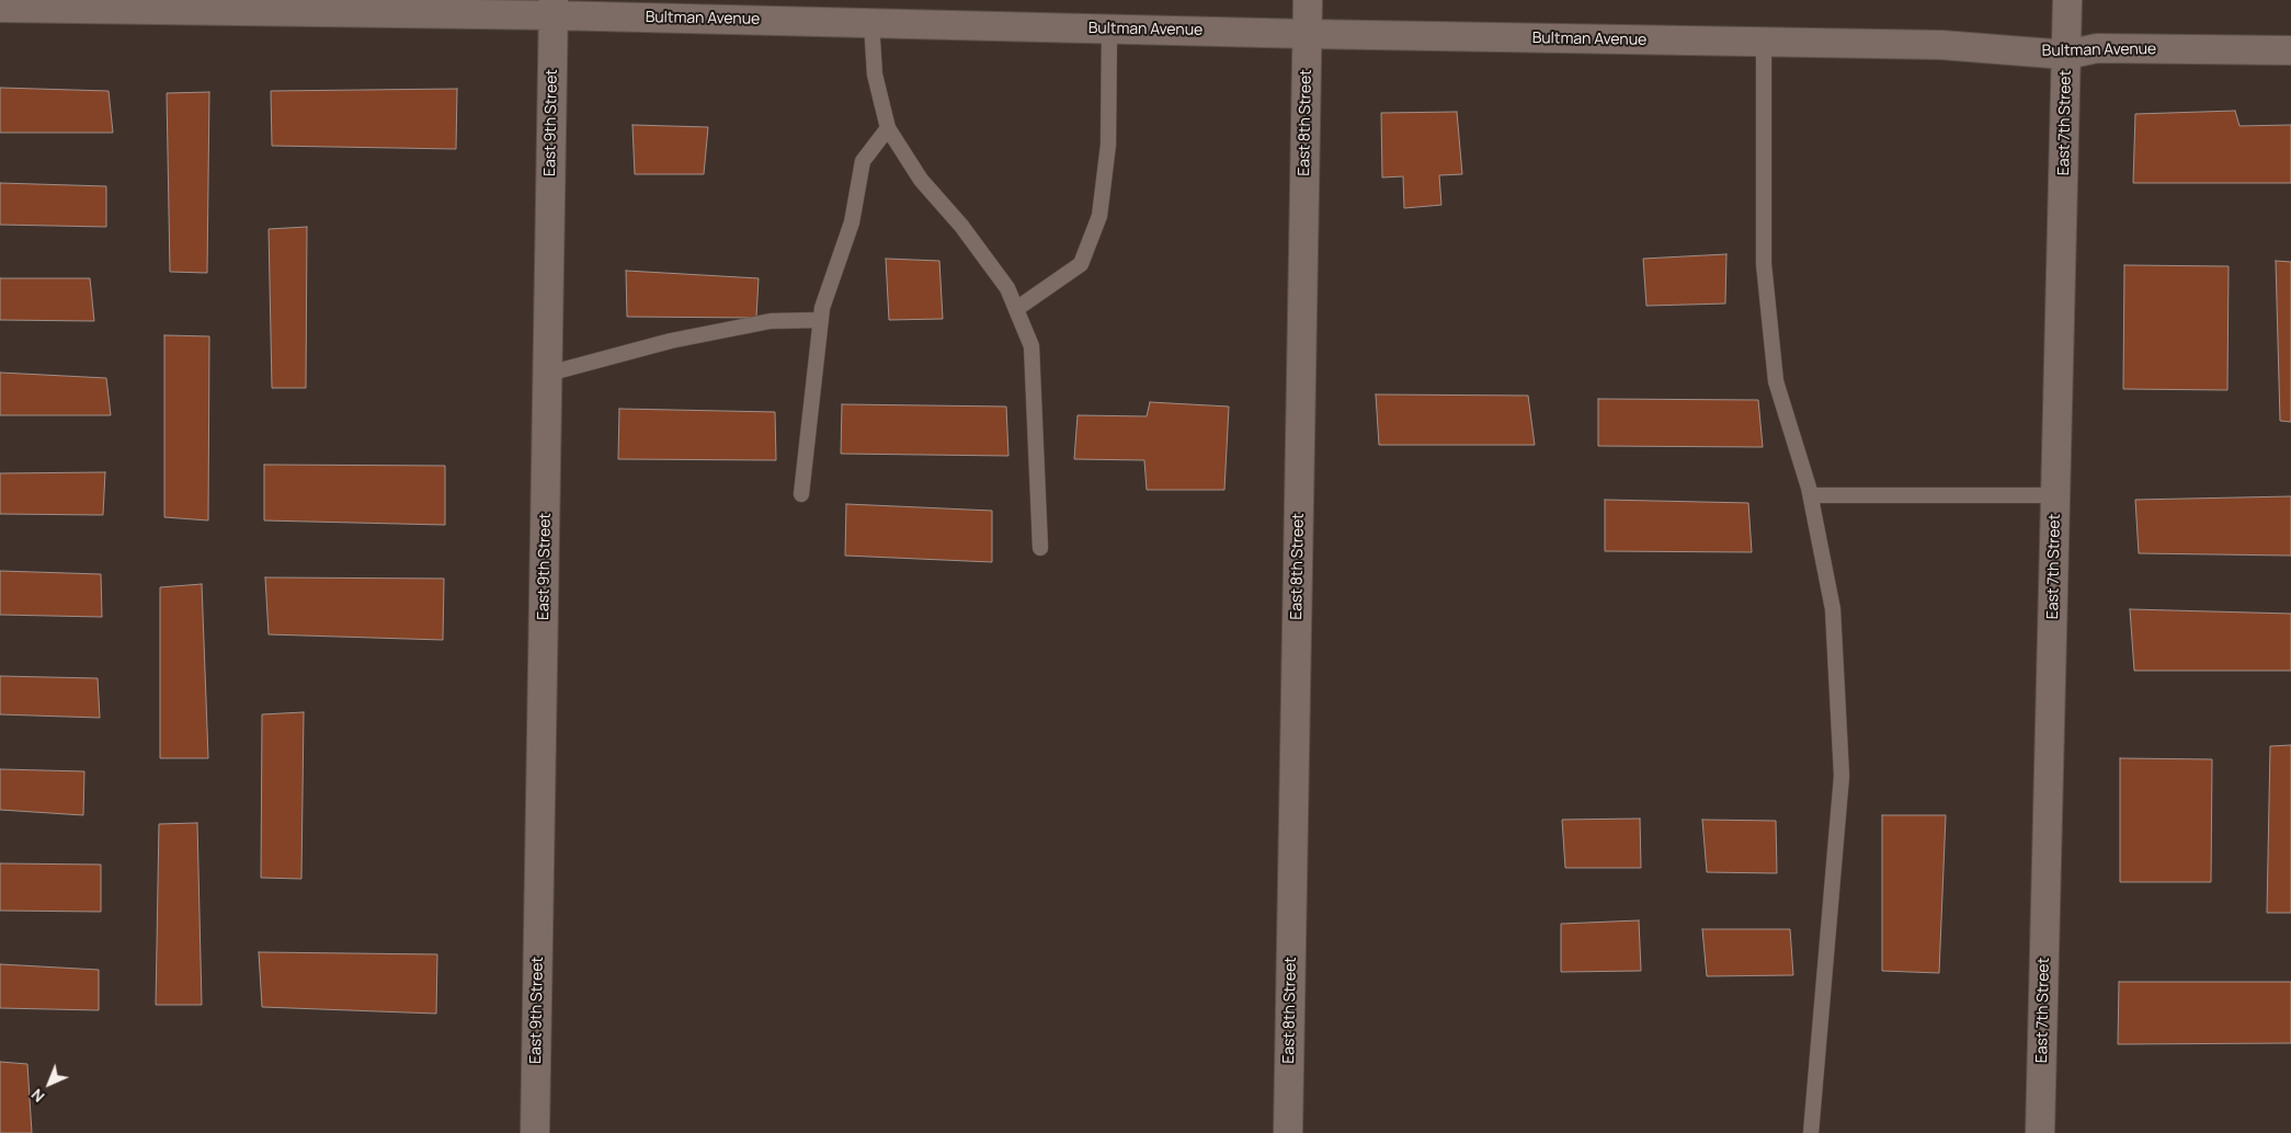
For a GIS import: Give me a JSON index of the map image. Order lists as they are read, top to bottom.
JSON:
{
  "streets": {
    "street": [
      "Bultman Avenue",
      "East 9th Street",
      "East 8th Street",
      "East 7th Street"
    ]
  },
  "crossings": [
    ["Bultman Avenue", "East 9th Street"],
    ["Bultman Avenue", "East 8th Street"],
    ["Bultman Avenue", "East 7th Street"]
  ],
  "north": "bottom left"
}
